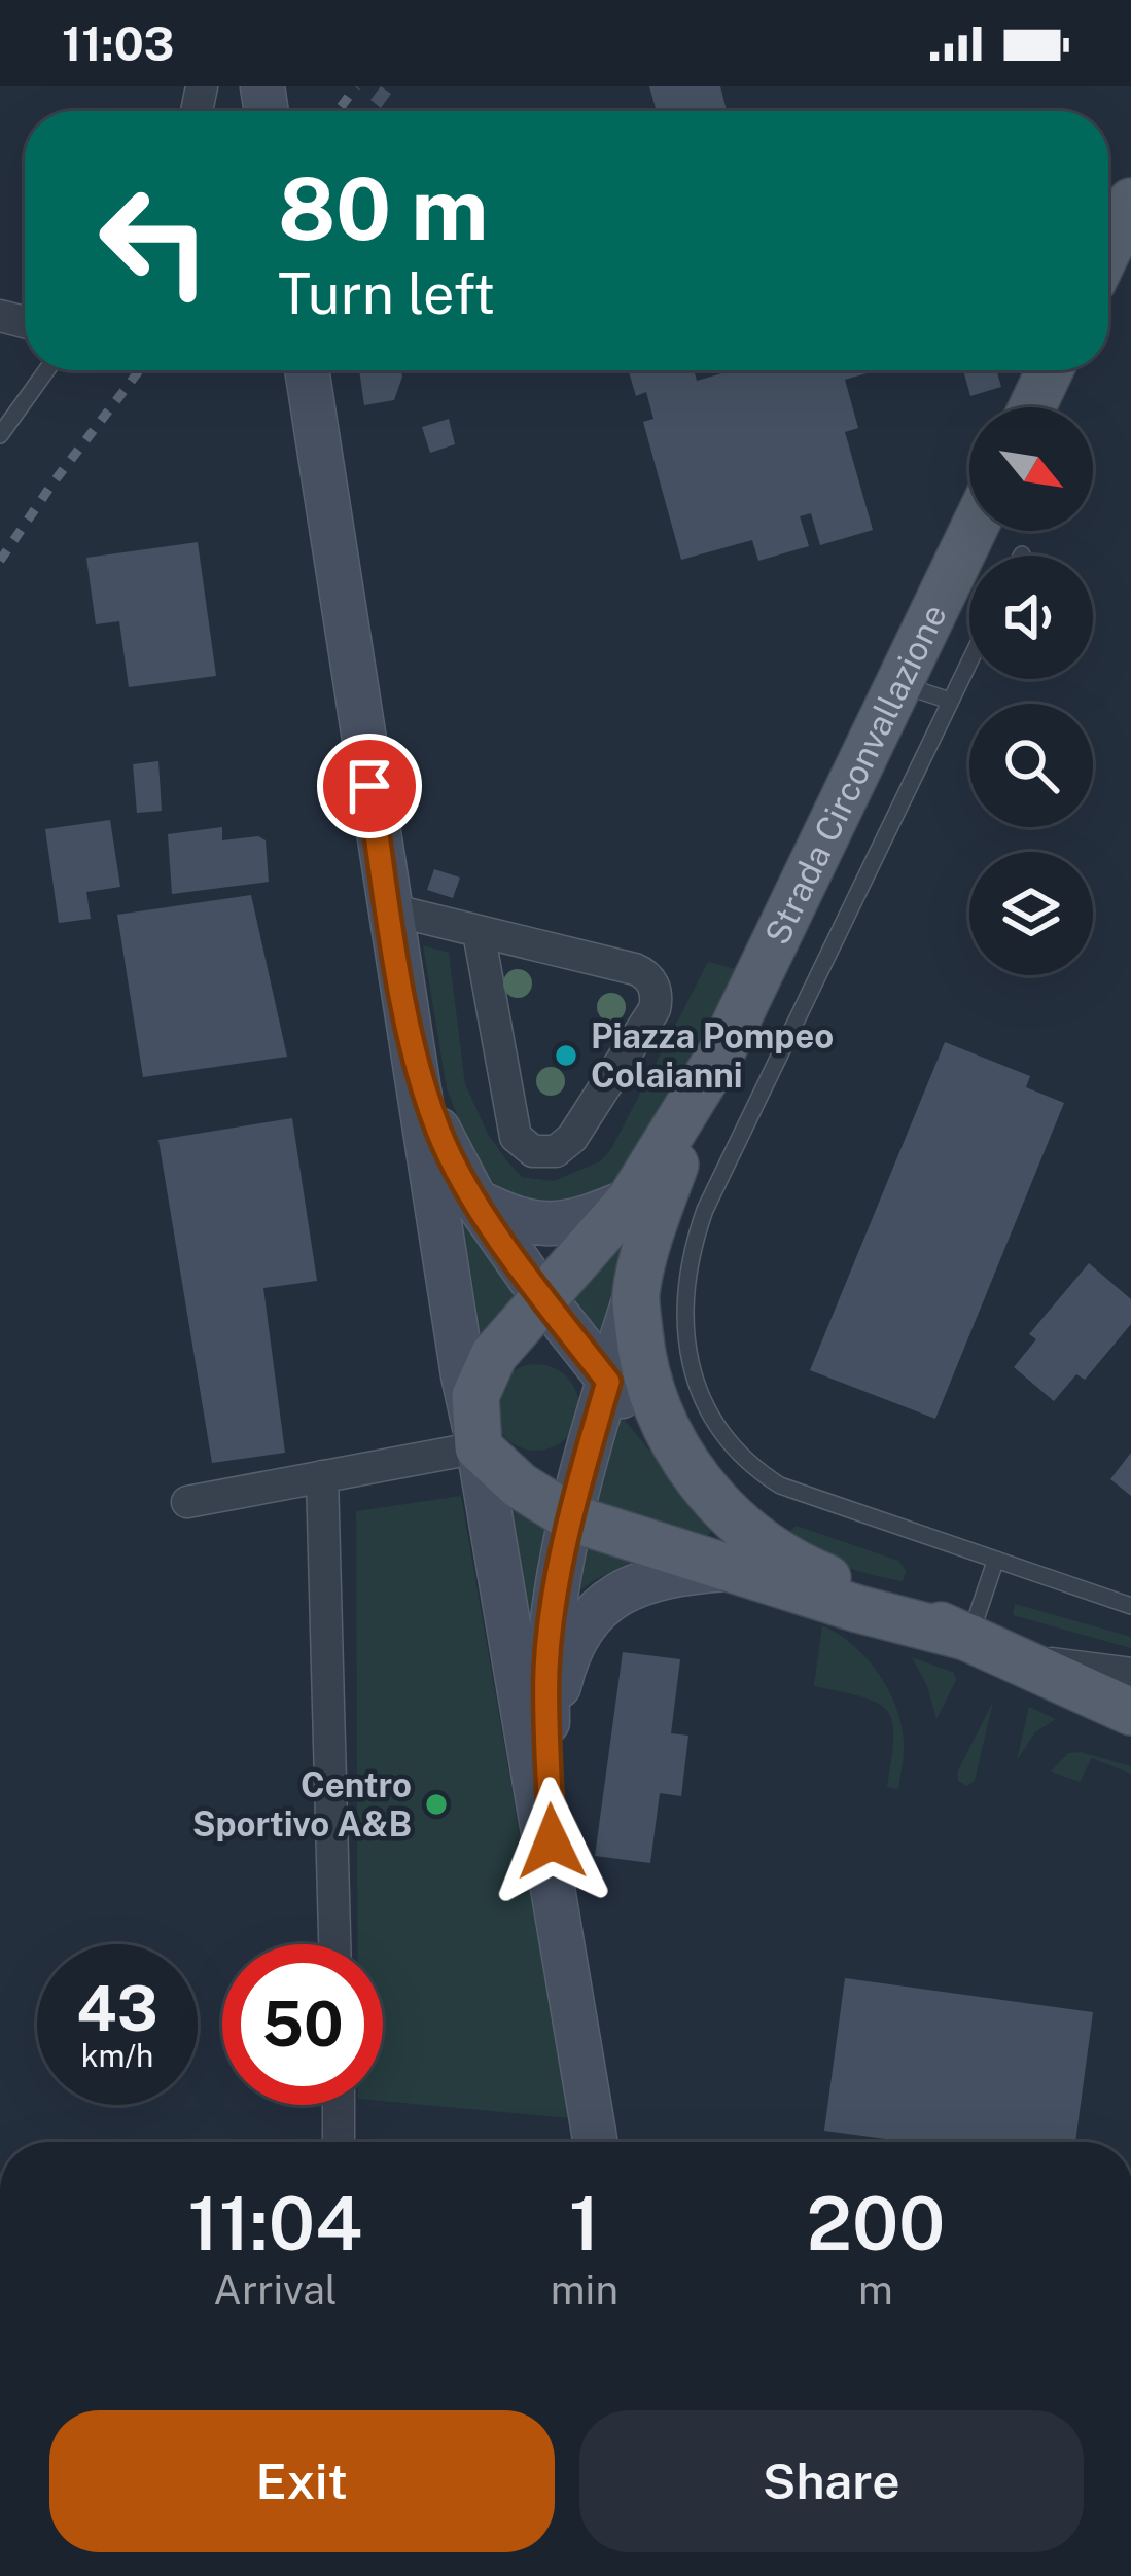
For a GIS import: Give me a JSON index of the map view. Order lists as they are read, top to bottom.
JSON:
{
  "streets": {
    "main road": ["Strada Circonvallazione"]
  },
  "places": ["Piazza Pompeo Colaianni", "Centro Sportivo A&B"],
  "north": "bottom right",
  "page": {
    "status": "11:03",
    "turn": ["80 m", "Turn left"],
    "speed": "43 km/h",
    "limit": "50",
    "eta": [
      "11:04",
      "Arrival",
      "1",
      "min",
      "200",
      "m"
    ],
    "buttons": ["Exit", "Share"]
  }
}
